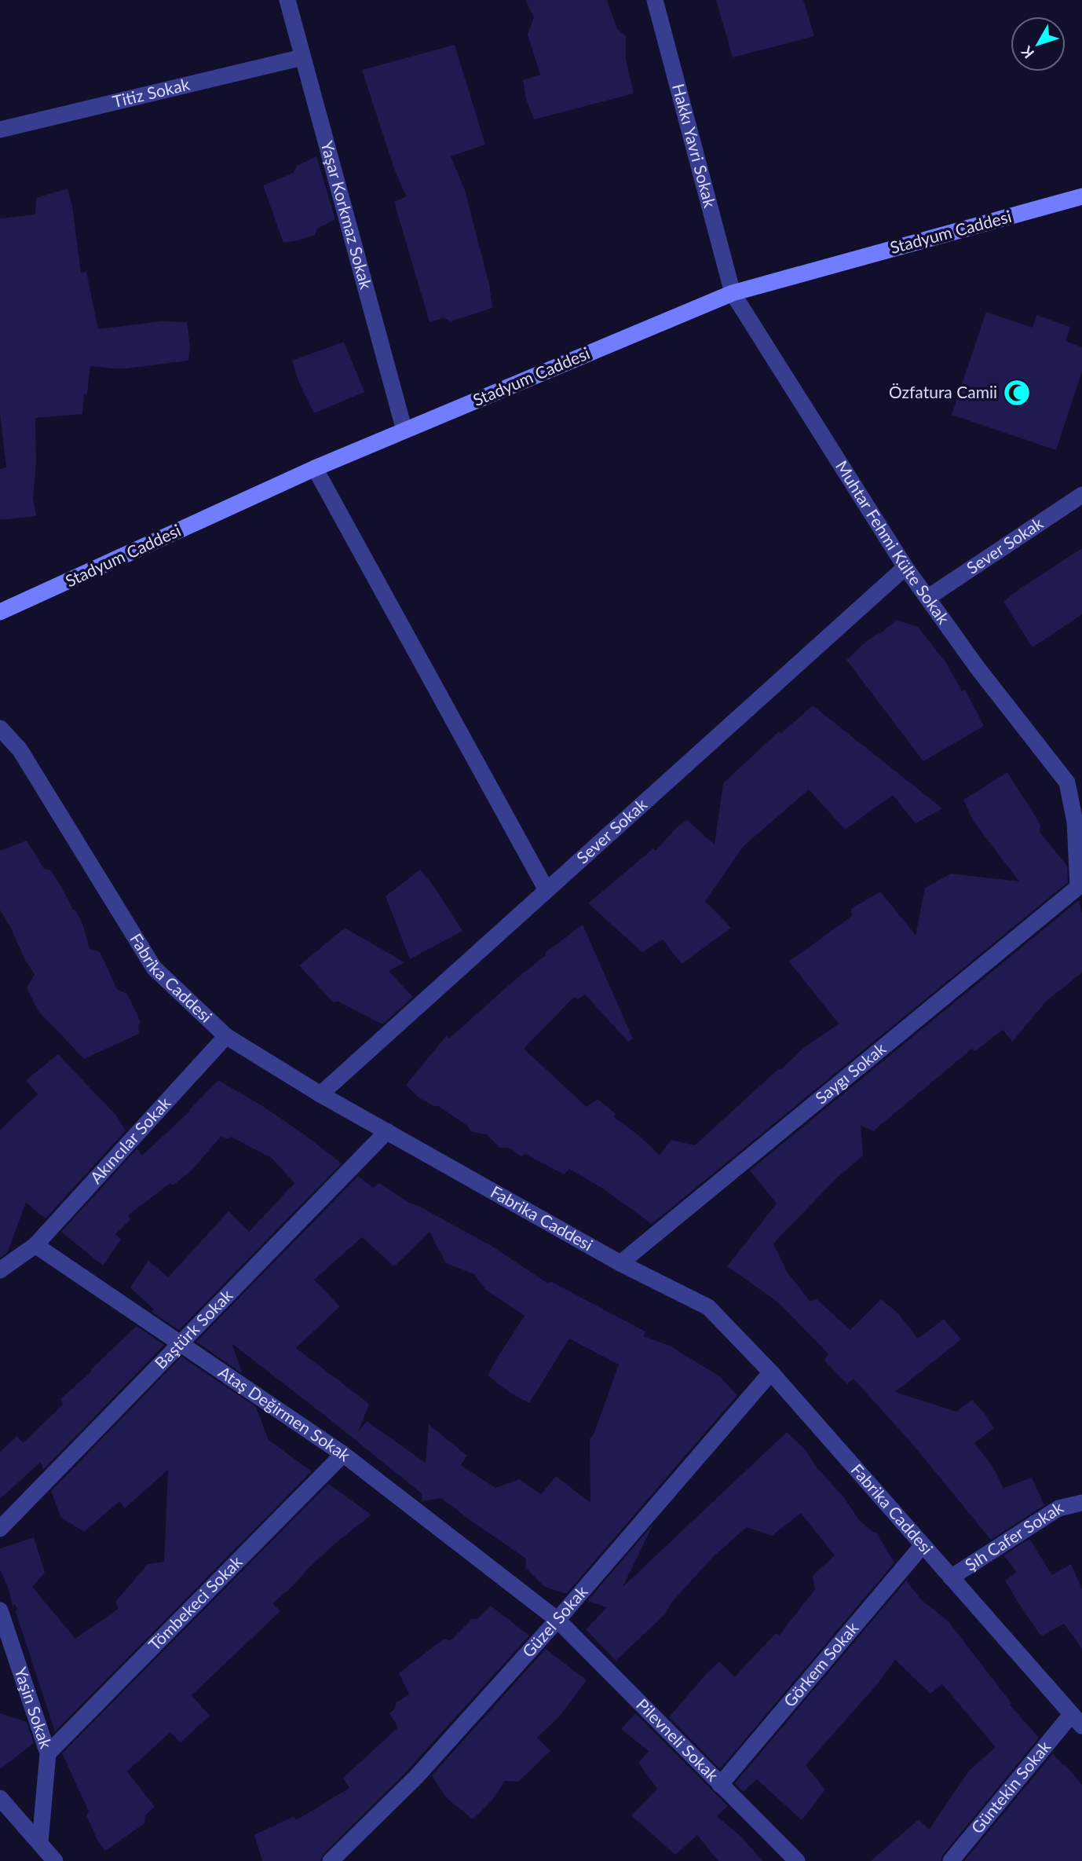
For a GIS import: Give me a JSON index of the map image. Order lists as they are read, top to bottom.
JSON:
{
  "streets": {
    "street": [
      "Titiz Sokak",
      "Hakkı Yavri Sokak",
      "Yaşar Korkmaz Sokak",
      "Stadyum Caddesi",
      "Muhtar Fehmi Külte Sokak",
      "Sever Sokak",
      "Fabrika Caddesi",
      "Saygı Sokak",
      "Akıncılar Sokak",
      "Baştürk Sokak",
      "Ataş Değirmen Sokak",
      "Şıh Cafer Sokak",
      "Tömbekeci Sokak",
      "Güzel Sokak",
      "Görkem Sokak",
      "Yaşin Sokak",
      "Pilevneli Sokak",
      "Güntekin Sokak"
    ]
  },
  "crossings": [
    ["Titiz Sokak", "Yaşar Korkmaz Sokak"],
    ["Hakkı Yavri Sokak", "Stadyum Caddesi"],
    ["Hakkı Yavri Sokak", "Muhtar Fehmi Külte Sokak"],
    ["Yaşar Korkmaz Sokak", "Stadyum Caddesi"],
    ["Stadyum Caddesi", "Muhtar Fehmi Külte Sokak"],
    ["Muhtar Fehmi Külte Sokak", "Sever Sokak"],
    ["Muhtar Fehmi Külte Sokak", "Saygı Sokak"],
    ["Sever Sokak", "Fabrika Caddesi"],
    ["Fabrika Caddesi", "Saygı Sokak"],
    ["Fabrika Caddesi", "Akıncılar Sokak"],
    ["Fabrika Caddesi", "Baştürk Sokak"],
    ["Fabrika Caddesi", "Şıh Cafer Sokak"],
    ["Fabrika Caddesi", "Güzel Sokak"],
    ["Fabrika Caddesi", "Görkem Sokak"],
    ["Fabrika Caddesi", "Güntekin Sokak"],
    ["Akıncılar Sokak", "Ataş Değirmen Sokak"],
    ["Baştürk Sokak", "Ataş Değirmen Sokak"],
    ["Ataş Değirmen Sokak", "Tömbekeci Sokak"],
    ["Ataş Değirmen Sokak", "Güzel Sokak"],
    ["Ataş Değirmen Sokak", "Pilevneli Sokak"],
    ["Tömbekeci Sokak", "Yaşin Sokak"],
    ["Güzel Sokak", "Pilevneli Sokak"],
    ["Görkem Sokak", "Pilevneli Sokak"]
  ],
  "places": {
    "mosque": ["Özfatura Camii"]
  },
  "north": "bottom left"
}
